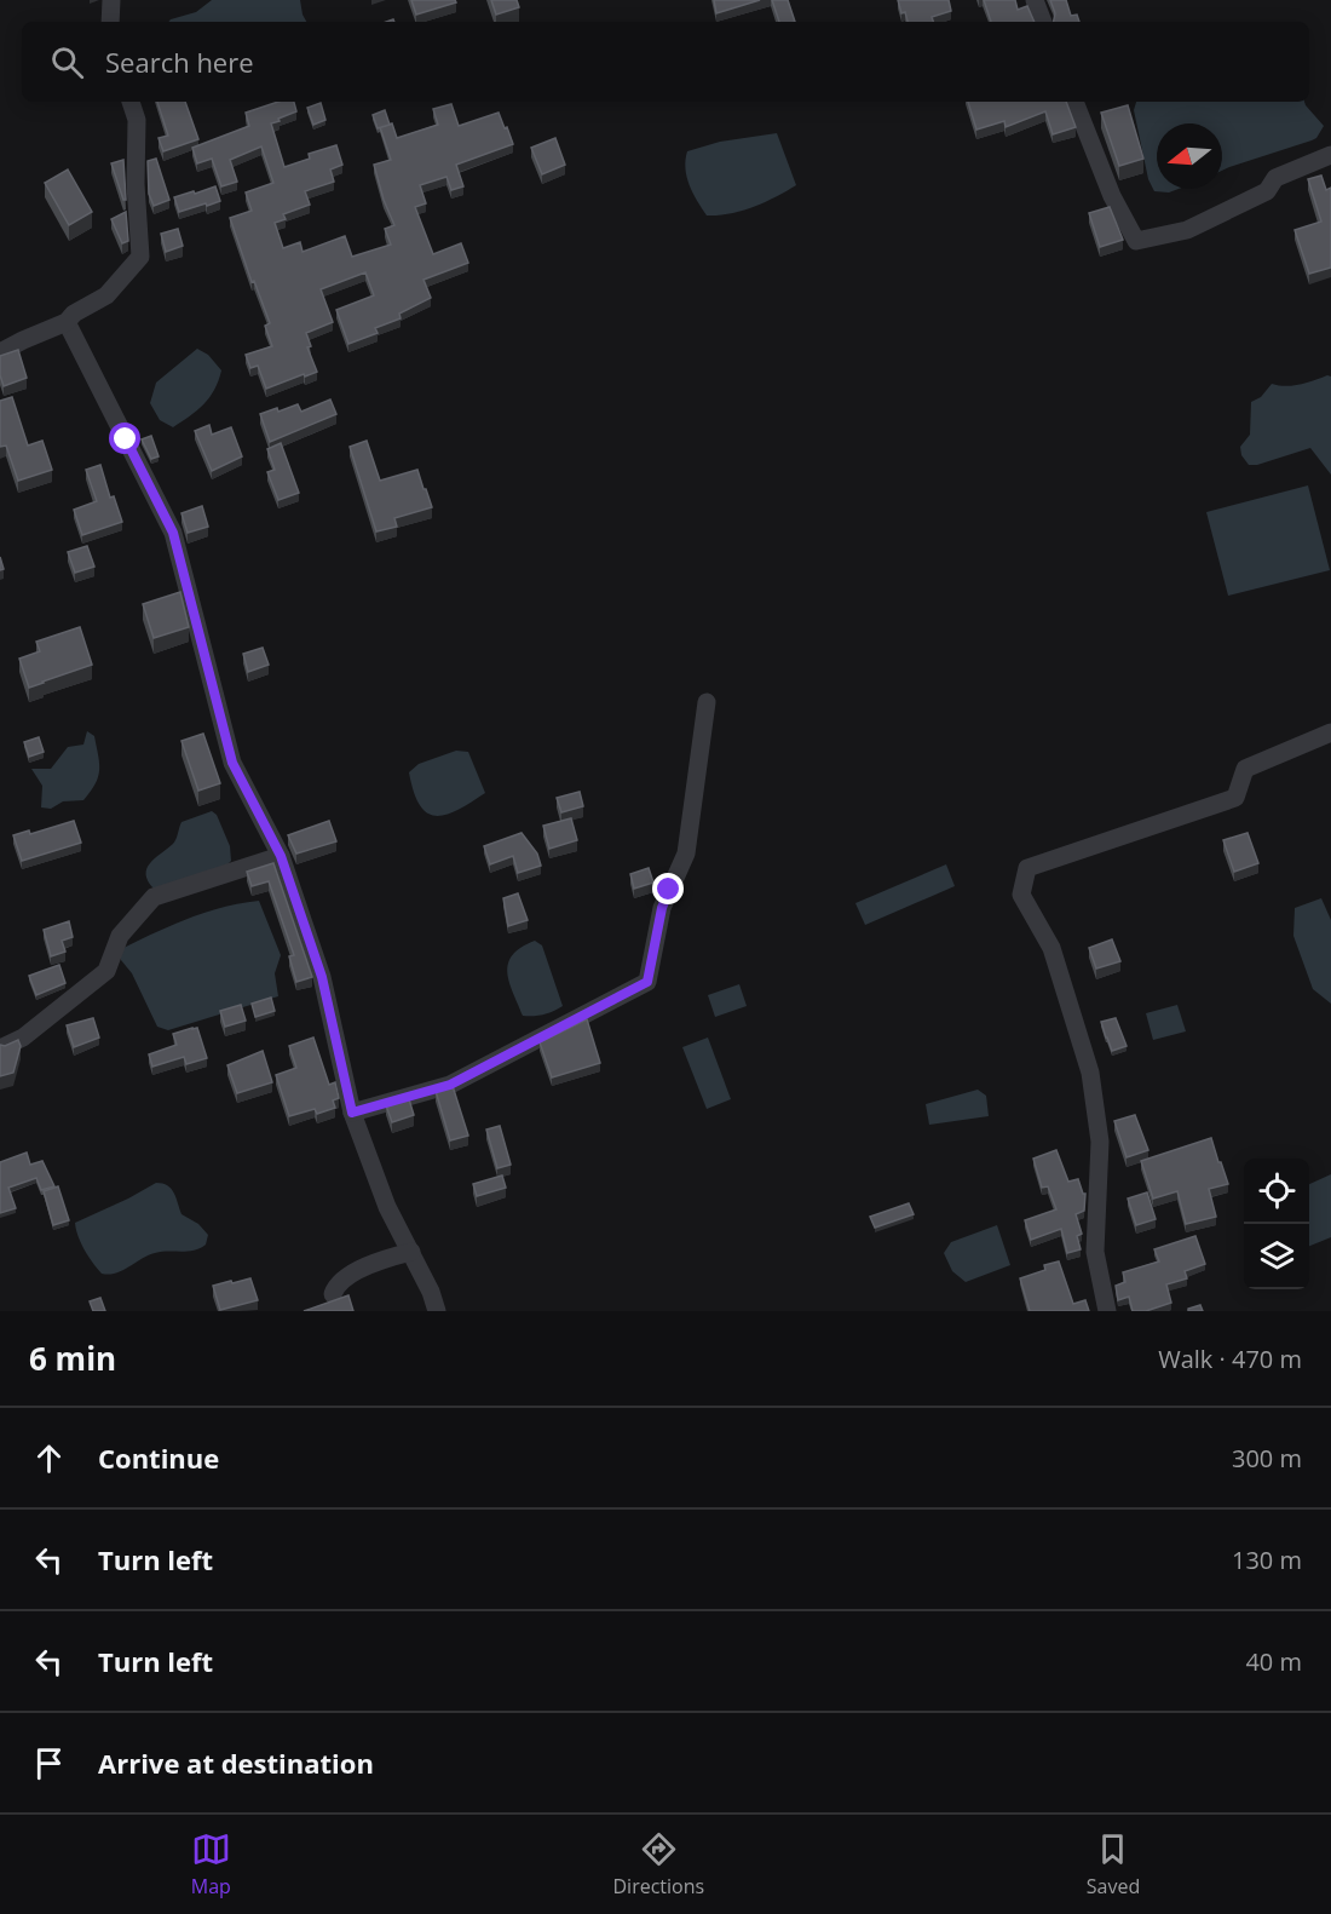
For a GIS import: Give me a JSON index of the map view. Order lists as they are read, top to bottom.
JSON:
{
  "north": "left",
  "page": {
    "search": "Search here",
    "heading": ["6 min", "Walk · 470 m"],
    "list": [
      ["Continue", "300 m"],
      ["Turn left", "130 m"],
      ["Turn left", "40 m"],
      "Arrive at destination"
    ],
    "nav": ["Map", "Directions", "Saved"]
  }
}
